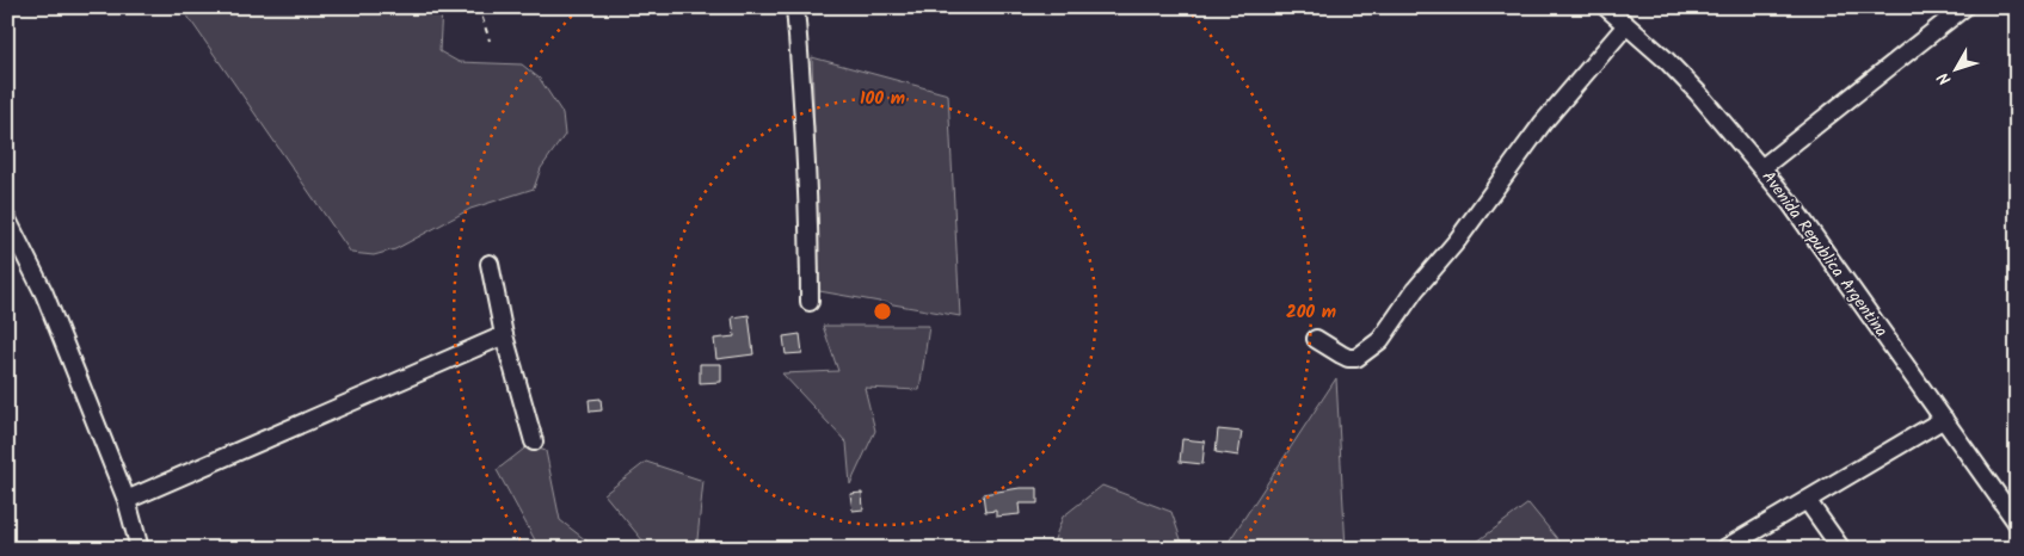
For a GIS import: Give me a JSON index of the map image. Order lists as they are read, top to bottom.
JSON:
{
  "streets": {
    "street": ["Avenida Republica Argentina"]
  },
  "north": "bottom left",
  "rings": ["100 m", "200 m"]
}
